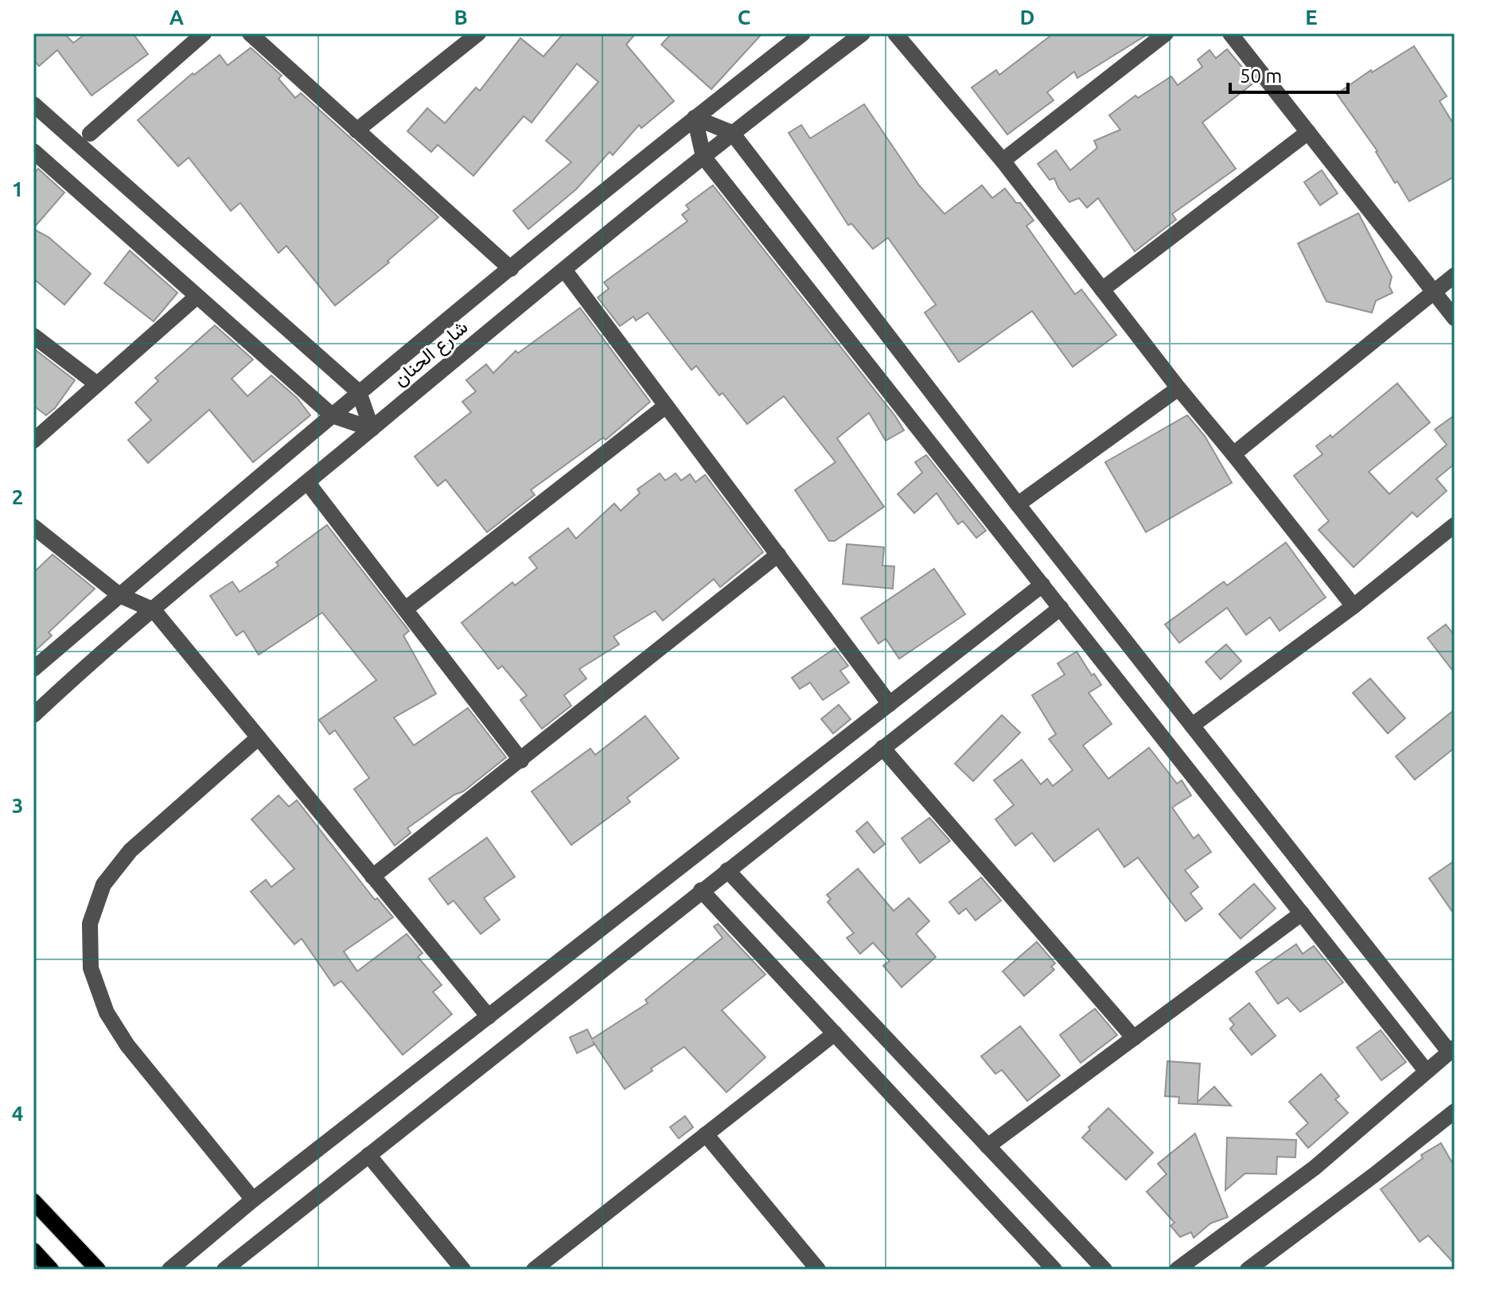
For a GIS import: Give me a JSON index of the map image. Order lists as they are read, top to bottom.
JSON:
{
  "streets": {
    "street": ["شارع الحنان"]
  },
  "scale_bar": "50 m",
  "grid": {
    "columns": [
      "A",
      "B",
      "C",
      "D",
      "E"
    ],
    "rows": [
      "1",
      "2",
      "3",
      "4"
    ]
  }
}
